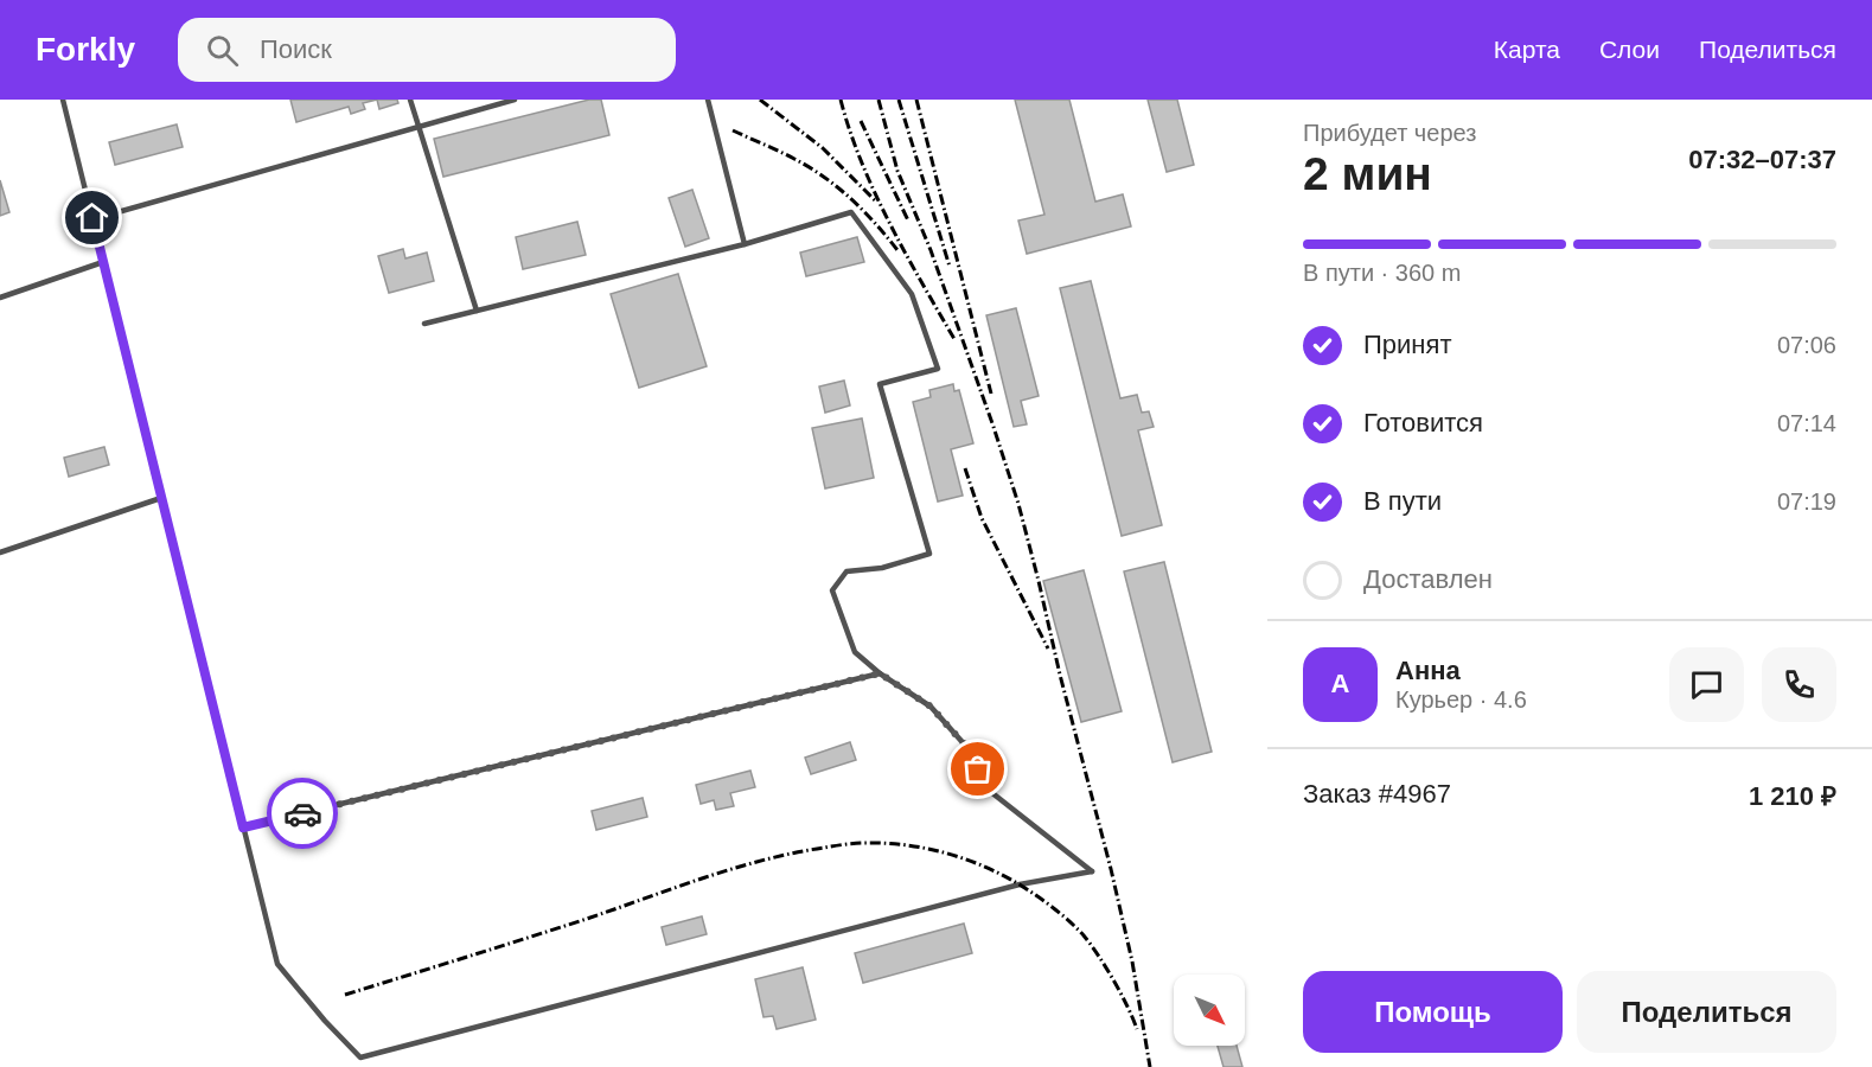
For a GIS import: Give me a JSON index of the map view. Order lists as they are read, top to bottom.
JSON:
{
  "north": "bottom right",
  "page": {
    "header": "Forkly",
    "search": "Поиск",
    "nav": ["Карта", "Слои", "Поделиться"],
    "heading": ["2 мин", "Прибудет через", "07:32–07:37"],
    "panel": [
      "Анна",
      "Курьер · 4.6",
      "Заказ #4967",
      "1 210 ₽"
    ],
    "bar": "В пути · 360 m",
    "list": [
      ["Принят", "07:06"],
      ["Готовится", "07:14"],
      ["В пути", "07:19"],
      "Доставлен"
    ],
    "round": "А",
    "buttons": ["Помощь", "Поделиться"]
  }
}
